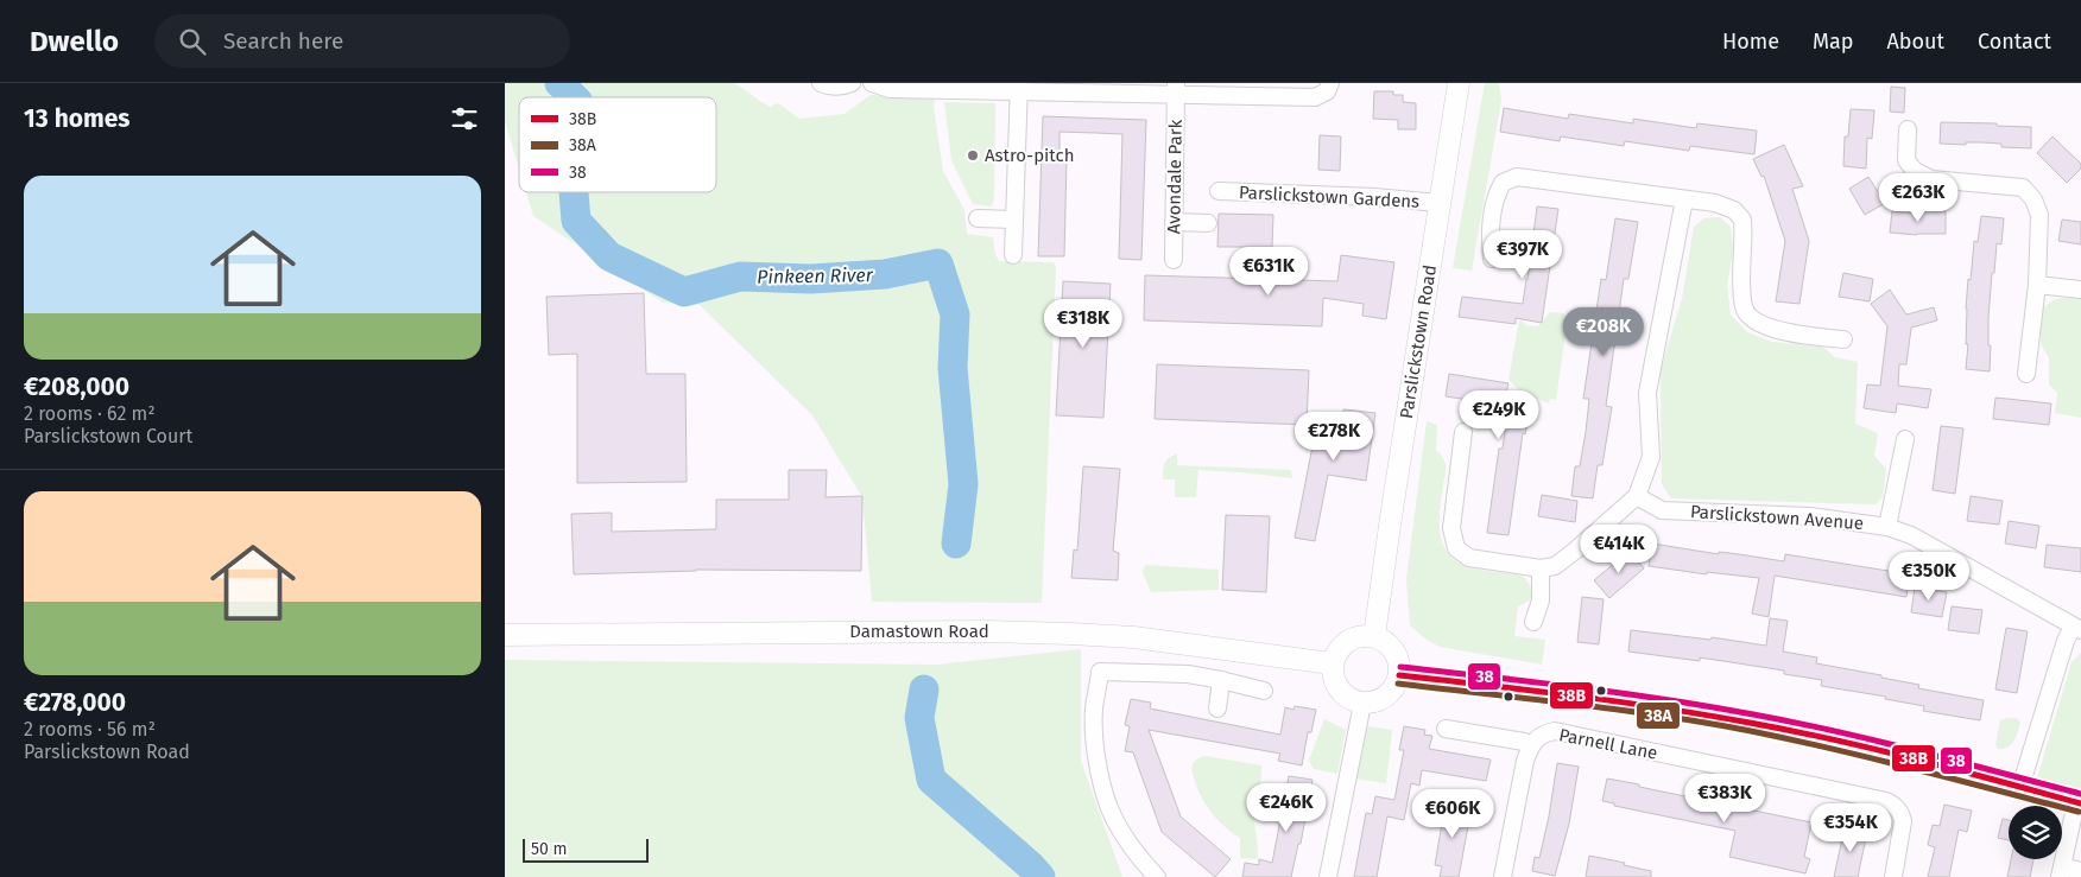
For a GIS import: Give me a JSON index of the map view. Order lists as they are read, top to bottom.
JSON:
{
  "streets": {
    "street": [
      "Avondale Park",
      "Parslickstown Gardens",
      "Parslickstown Road",
      "Parslickstown Avenue",
      "Damastown Road",
      "Parnell Lane"
    ]
  },
  "crossings": [
    ["Parslickstown Gardens", "Parslickstown Road"],
    ["Parslickstown Road", "Damastown Road"]
  ],
  "water": ["Pinkeen River"],
  "places": ["Astro-pitch"],
  "lines": ["transit line 38", "transit line 38B", "transit line 38A"],
  "legend": ["38B", "38A", "38"],
  "scale_bar": "50 m",
  "page": {
    "header": "Dwello",
    "search": "Search here",
    "nav": [
      "Home",
      "Map",
      "About",
      "Contact"
    ],
    "heading": "13 homes",
    "list": [
      {
        "name": "€208,000",
        "note": "2 rooms · 62 m² · Parslickstown Court"
      },
      {
        "name": "€278,000",
        "note": "2 rooms · 56 m² · Parslickstown Road"
      }
    ],
    "price": [
      "€263K",
      "€397K",
      "€631K",
      "€318K",
      "€208K",
      "€249K",
      "€278K",
      "€414K",
      "€350K",
      "€383K",
      "€246K",
      "€606K",
      "€354K"
    ],
    "scale": "50 m"
  }
}
